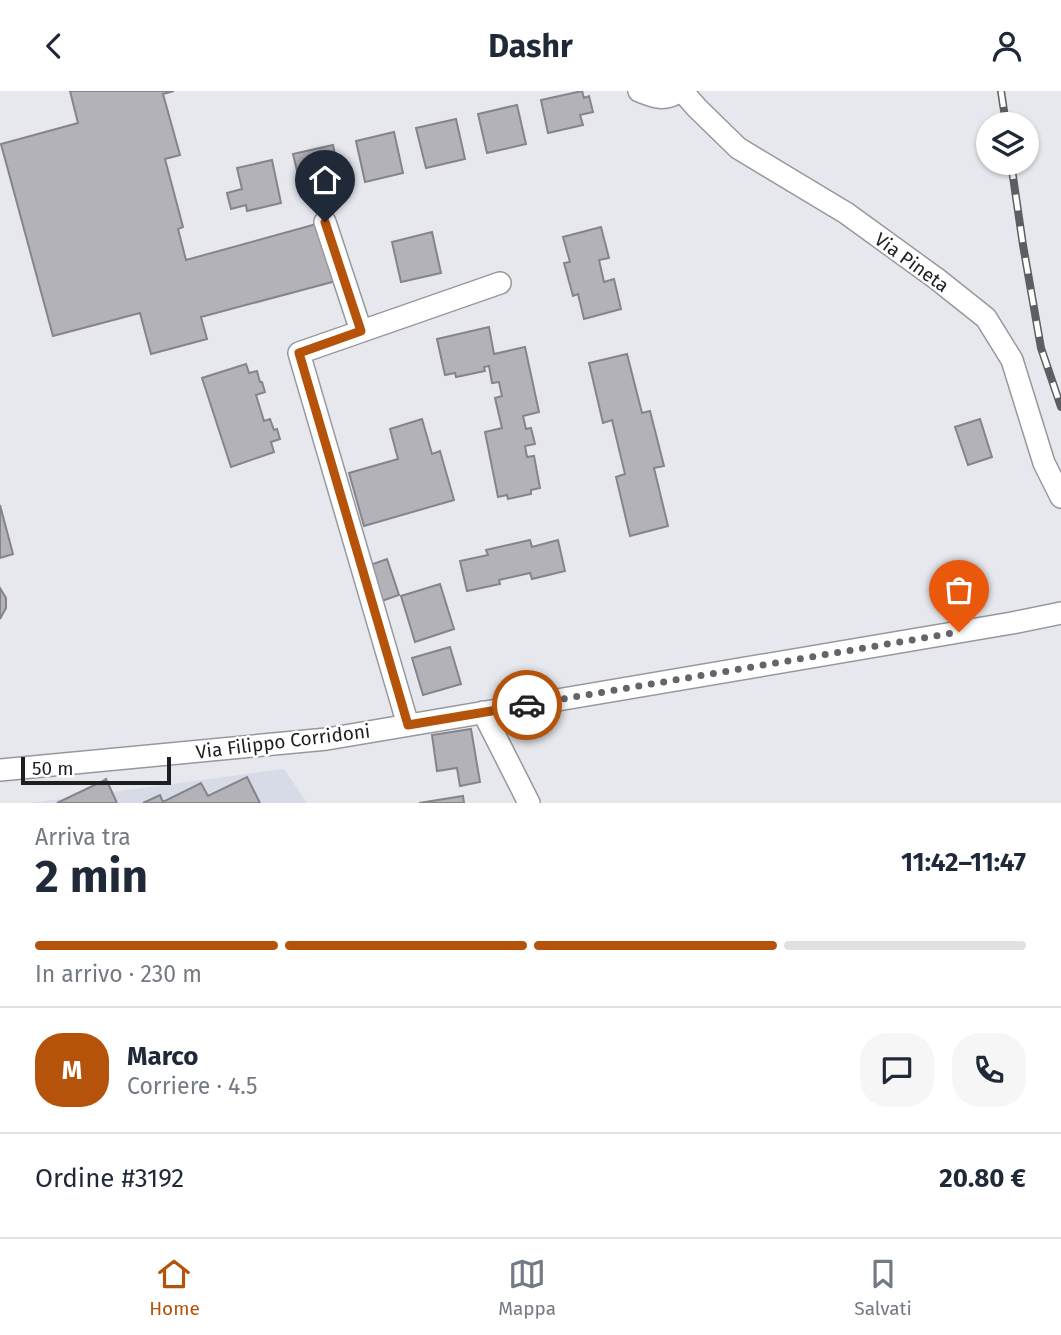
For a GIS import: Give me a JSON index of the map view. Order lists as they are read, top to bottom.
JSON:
{
  "streets": {
    "street": ["Via Pineta", "Via Filippo Corridoni"]
  },
  "scale_bar": "50 m",
  "page": {
    "header": "Dashr",
    "scale": "50 m",
    "heading": ["2 min", "Arriva tra", "11:42–11:47"],
    "panel": [
      "Marco",
      "Corriere · 4.5",
      "Ordine #3192",
      "20.80 €"
    ],
    "bar": "In arrivo · 230 m",
    "round": "M",
    "tabs": ["Home", "Mappa", "Salvati"]
  }
}
